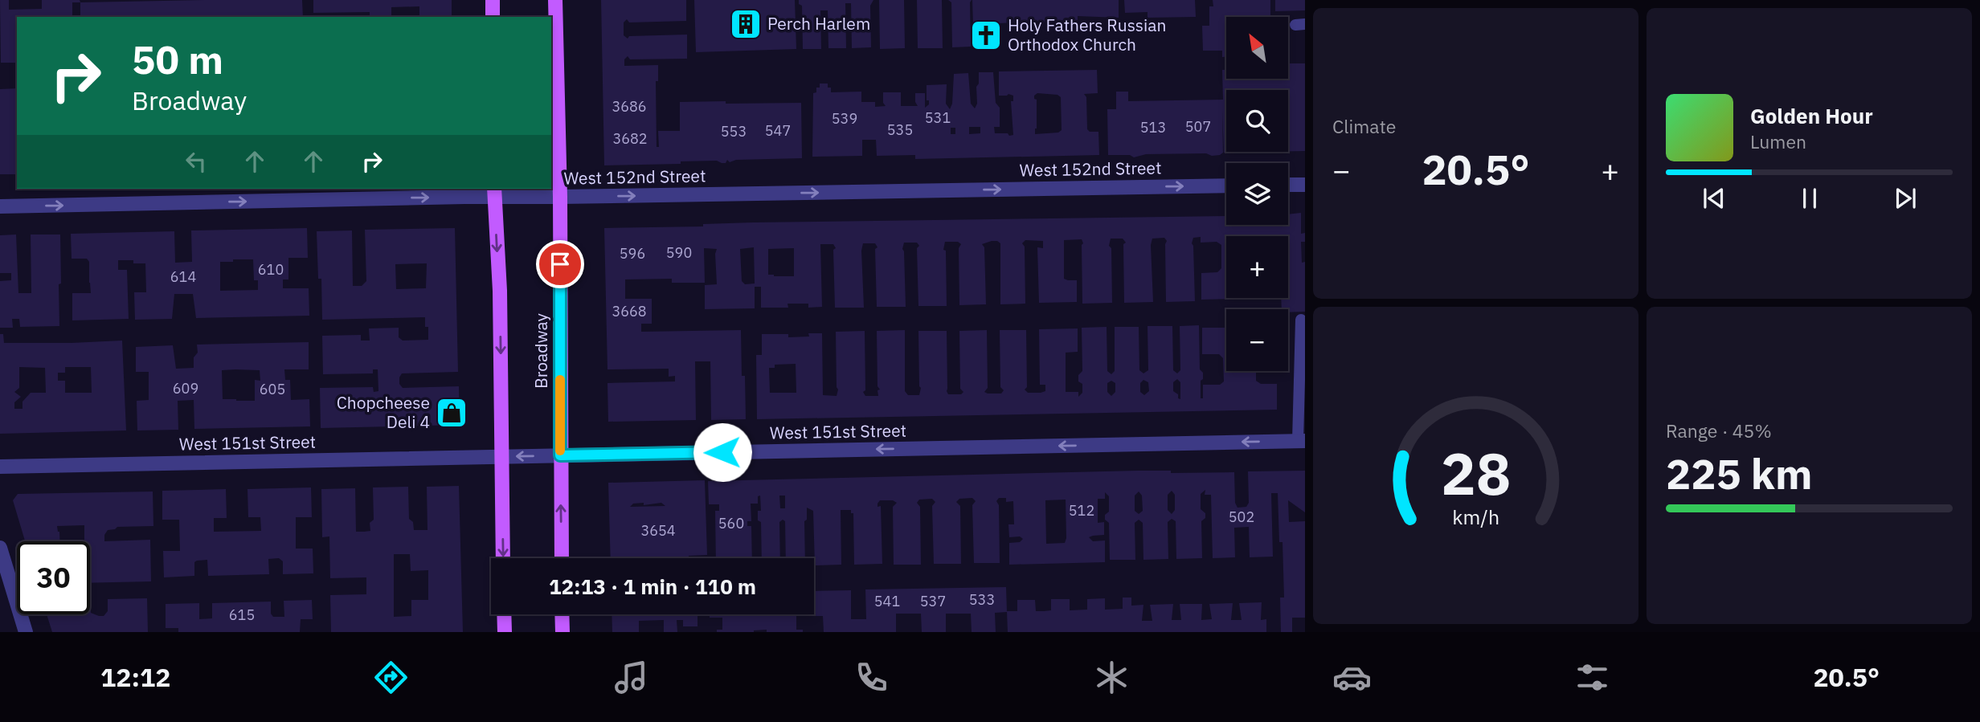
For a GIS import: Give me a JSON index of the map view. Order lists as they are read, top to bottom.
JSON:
{
  "streets": {
    "main road": ["Broadway"],
    "street": ["West 152nd Street", "West 151st Street"]
  },
  "crossings": [
    ["West 152nd Street", "Broadway"],
    ["Broadway", "West 151st Street"]
  ],
  "one_way": ["West 152nd Street", "West 151st Street"],
  "places": {
    "building": ["Perch Harlem"],
    "church": ["Holy Fathers Russian Orthodox Church"],
    "shop": ["Chopcheese Deli 4"]
  },
  "house_numbers": [
    "3686",
    "531",
    "539",
    "507",
    "513",
    "535",
    "547",
    "553",
    "3682",
    "590",
    "596",
    "610",
    "614",
    "3668",
    "609",
    "605",
    "512",
    "502",
    "560",
    "3654",
    "533",
    "541",
    "537",
    "615"
  ],
  "north": "top left",
  "page": {
    "tile": [
      "Climate",
      ["Range · 45%", "225 km"]
    ],
    "map_buttons": ["+", "−"],
    "turn": ["50 m", "Broadway"],
    "song": ["Golden Hour", "Lumen"],
    "heat": ["−", "20.5°", "+"],
    "limit": "30",
    "trip": "12:13 · 1 min · 110 m",
    "tabs": ["12:12", "20.5°"],
    "gauge": ["28", "km/h"]
  }
}
